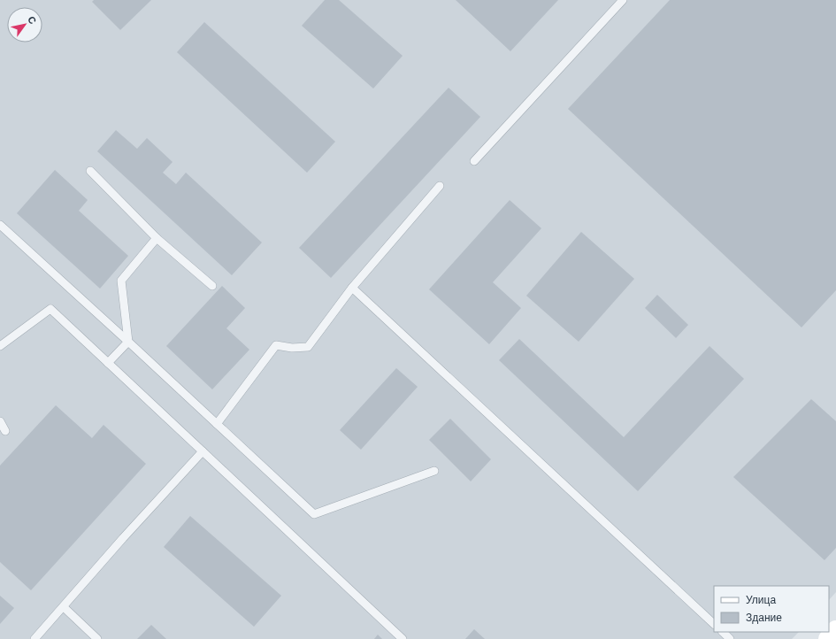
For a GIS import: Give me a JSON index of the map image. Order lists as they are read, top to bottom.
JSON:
{
  "legend": ["Улица", "Здание"],
  "north": "top right"
}
